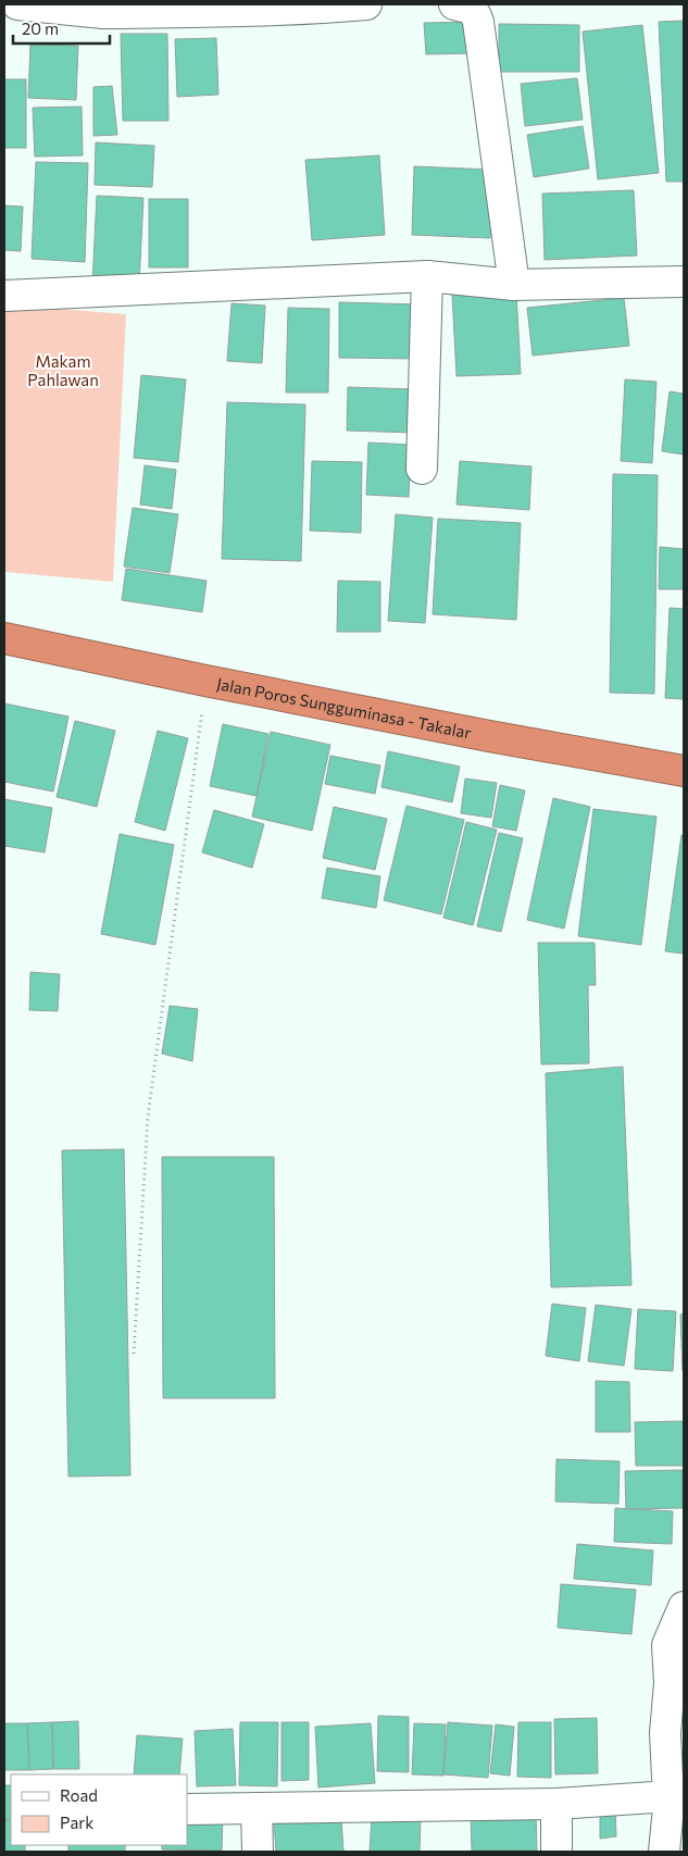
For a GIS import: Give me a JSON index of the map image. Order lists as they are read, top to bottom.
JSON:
{
  "streets": {
    "highway": ["Jalan Poros Sungguminasa - Takalar"]
  },
  "parks": ["Makam Pahlawan"],
  "legend": ["Road", "Park"],
  "scale_bar": "20 m"
}
